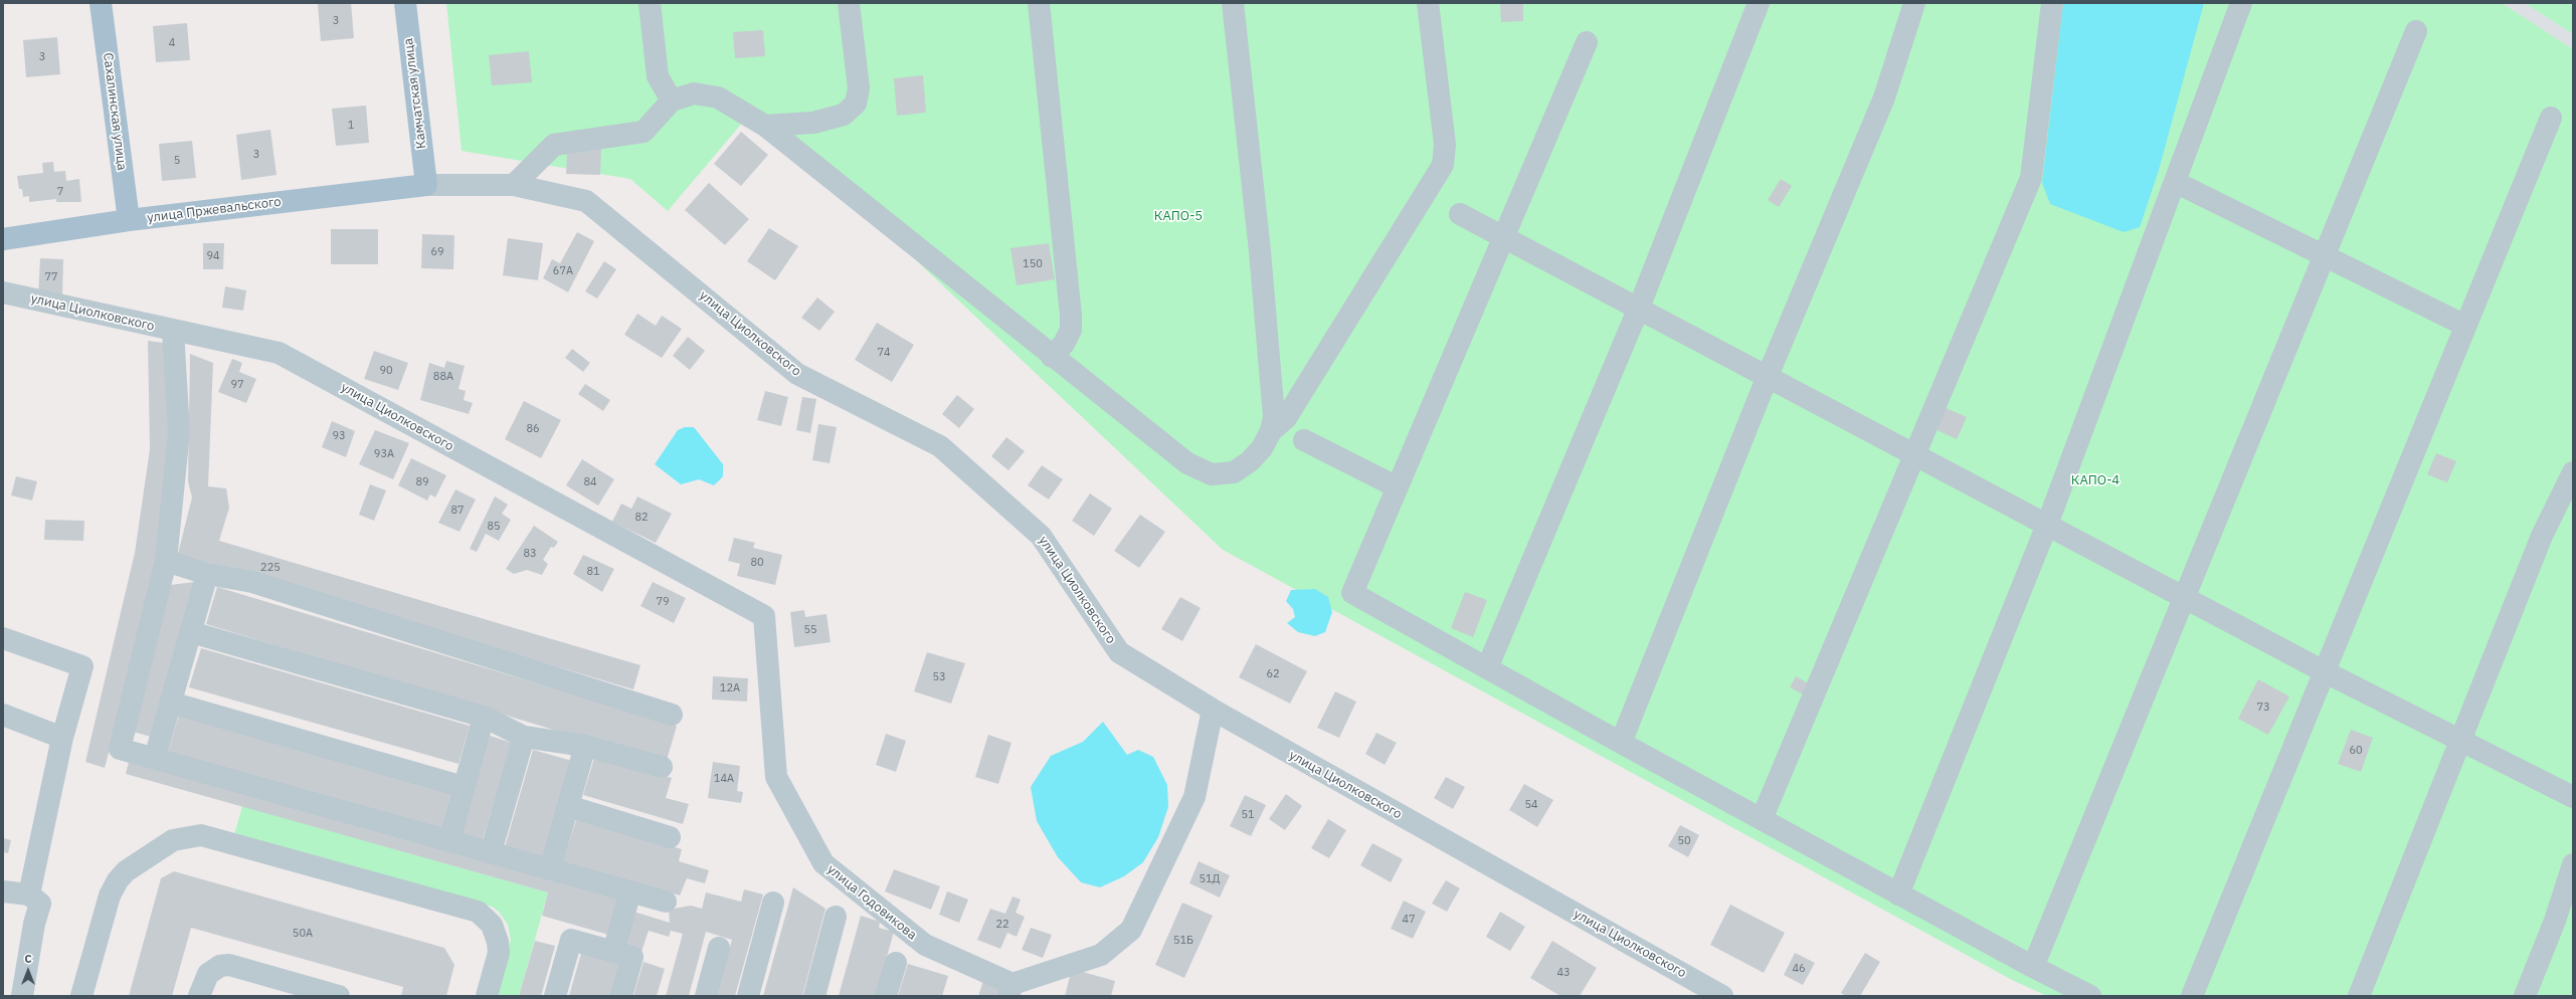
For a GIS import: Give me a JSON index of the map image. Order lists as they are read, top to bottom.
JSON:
{
  "streets": {
    "main road": ["Камчатская улица", "Сахалинская улица", "улица Пржевальского"],
    "street": ["улица Циолковского", "улица Годовикова"]
  },
  "crossings": [
    ["Камчатская улица", "улица Пржевальского"],
    ["Камчатская улица", "улица Циолковского"],
    ["Сахалинская улица", "улица Пржевальского"],
    ["улица Пржевальского", "улица Циолковского"],
    ["улица Циолковского", "улица Годовикова"]
  ],
  "parks": ["КАПО-5", "КАПО-4"],
  "house_numbers": [
    "3",
    "4",
    "3",
    "1",
    "3",
    "5",
    "7",
    "69",
    "94",
    "150",
    "67А",
    "77",
    "74",
    "90",
    "88А",
    "97",
    "86",
    "93",
    "93А",
    "89",
    "84",
    "87",
    "82",
    "85",
    "83",
    "80",
    "225",
    "81",
    "79",
    "55",
    "62",
    "53",
    "12А",
    "73",
    "60",
    "14А",
    "54",
    "51",
    "50",
    "51Д",
    "47",
    "22",
    "50А",
    "51Б",
    "46",
    "43"
  ],
  "north": "top"
}
